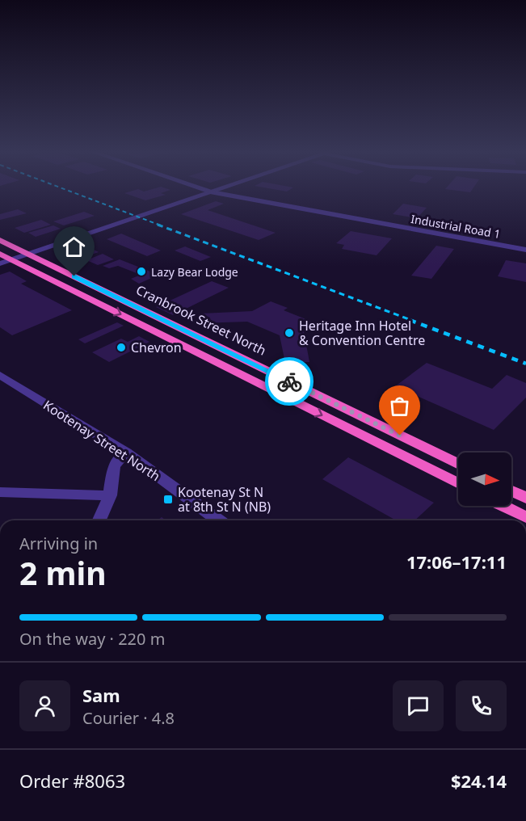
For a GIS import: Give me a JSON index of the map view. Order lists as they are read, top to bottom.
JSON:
{
  "streets": {
    "highway": ["Cranbrook Street North"],
    "street": ["Industrial Road 1", "Kootenay Street North"]
  },
  "places": {
    "other": ["Lazy Bear Lodge", "Heritage Inn Hotel & Convention Centre", "Chevron"],
    "transit": ["Kootenay St N at 8th St N (NB)"]
  },
  "north": "right",
  "page": {
    "heading": ["2 min", "Arriving in", "17:06–17:11"],
    "panel": [
      "Sam",
      "Courier · 4.8",
      "Order #8063",
      "$24.14"
    ],
    "bar": "On the way · 220 m"
  }
}
